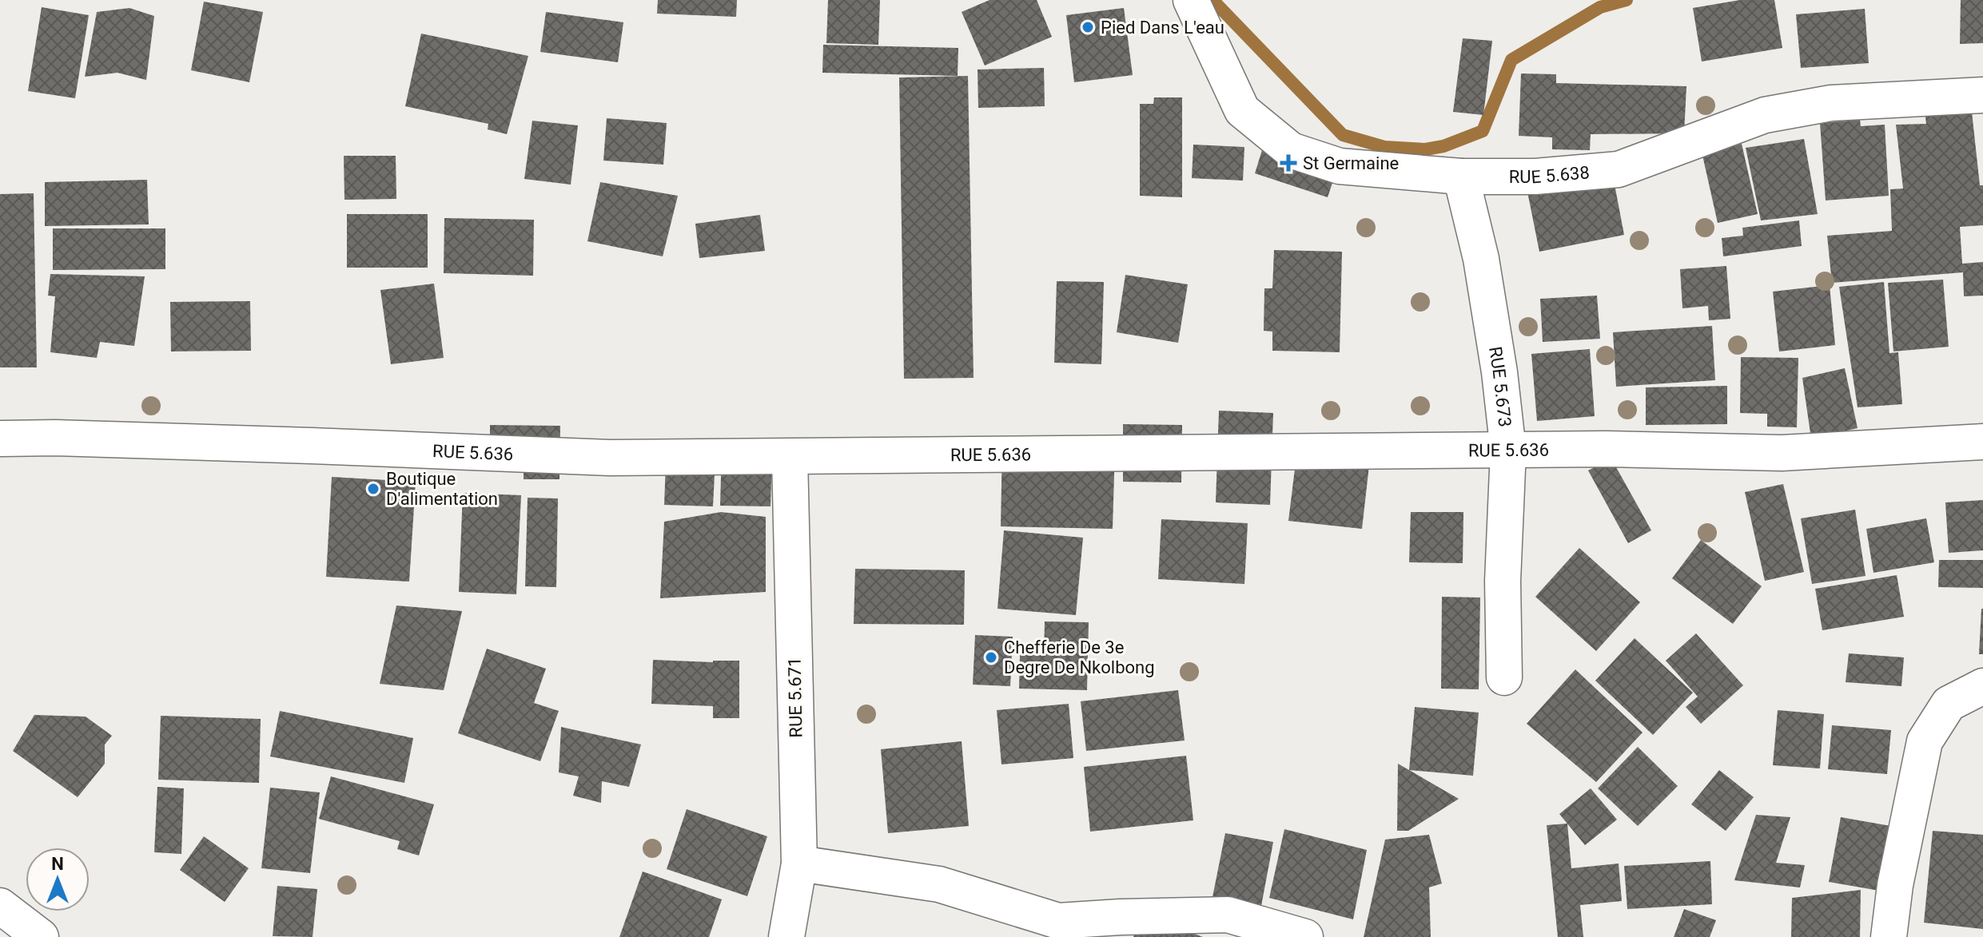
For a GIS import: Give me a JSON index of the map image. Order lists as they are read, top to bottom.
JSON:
{
  "streets": {
    "street": [
      "RUE 5.638",
      "RUE 5.673",
      "RUE 5.636",
      "RUE 5.671"
    ]
  },
  "crossings": [
    ["RUE 5.638", "RUE 5.673"],
    ["RUE 5.673", "RUE 5.636"],
    ["RUE 5.636", "RUE 5.671"]
  ],
  "places": {
    "other": ["Pied Dans L'eau", "Boutique D'alimentation", "Chefferie De 3e Degre De Nkolbong"],
    "health": ["St Germaine"]
  },
  "north": "top"
}
